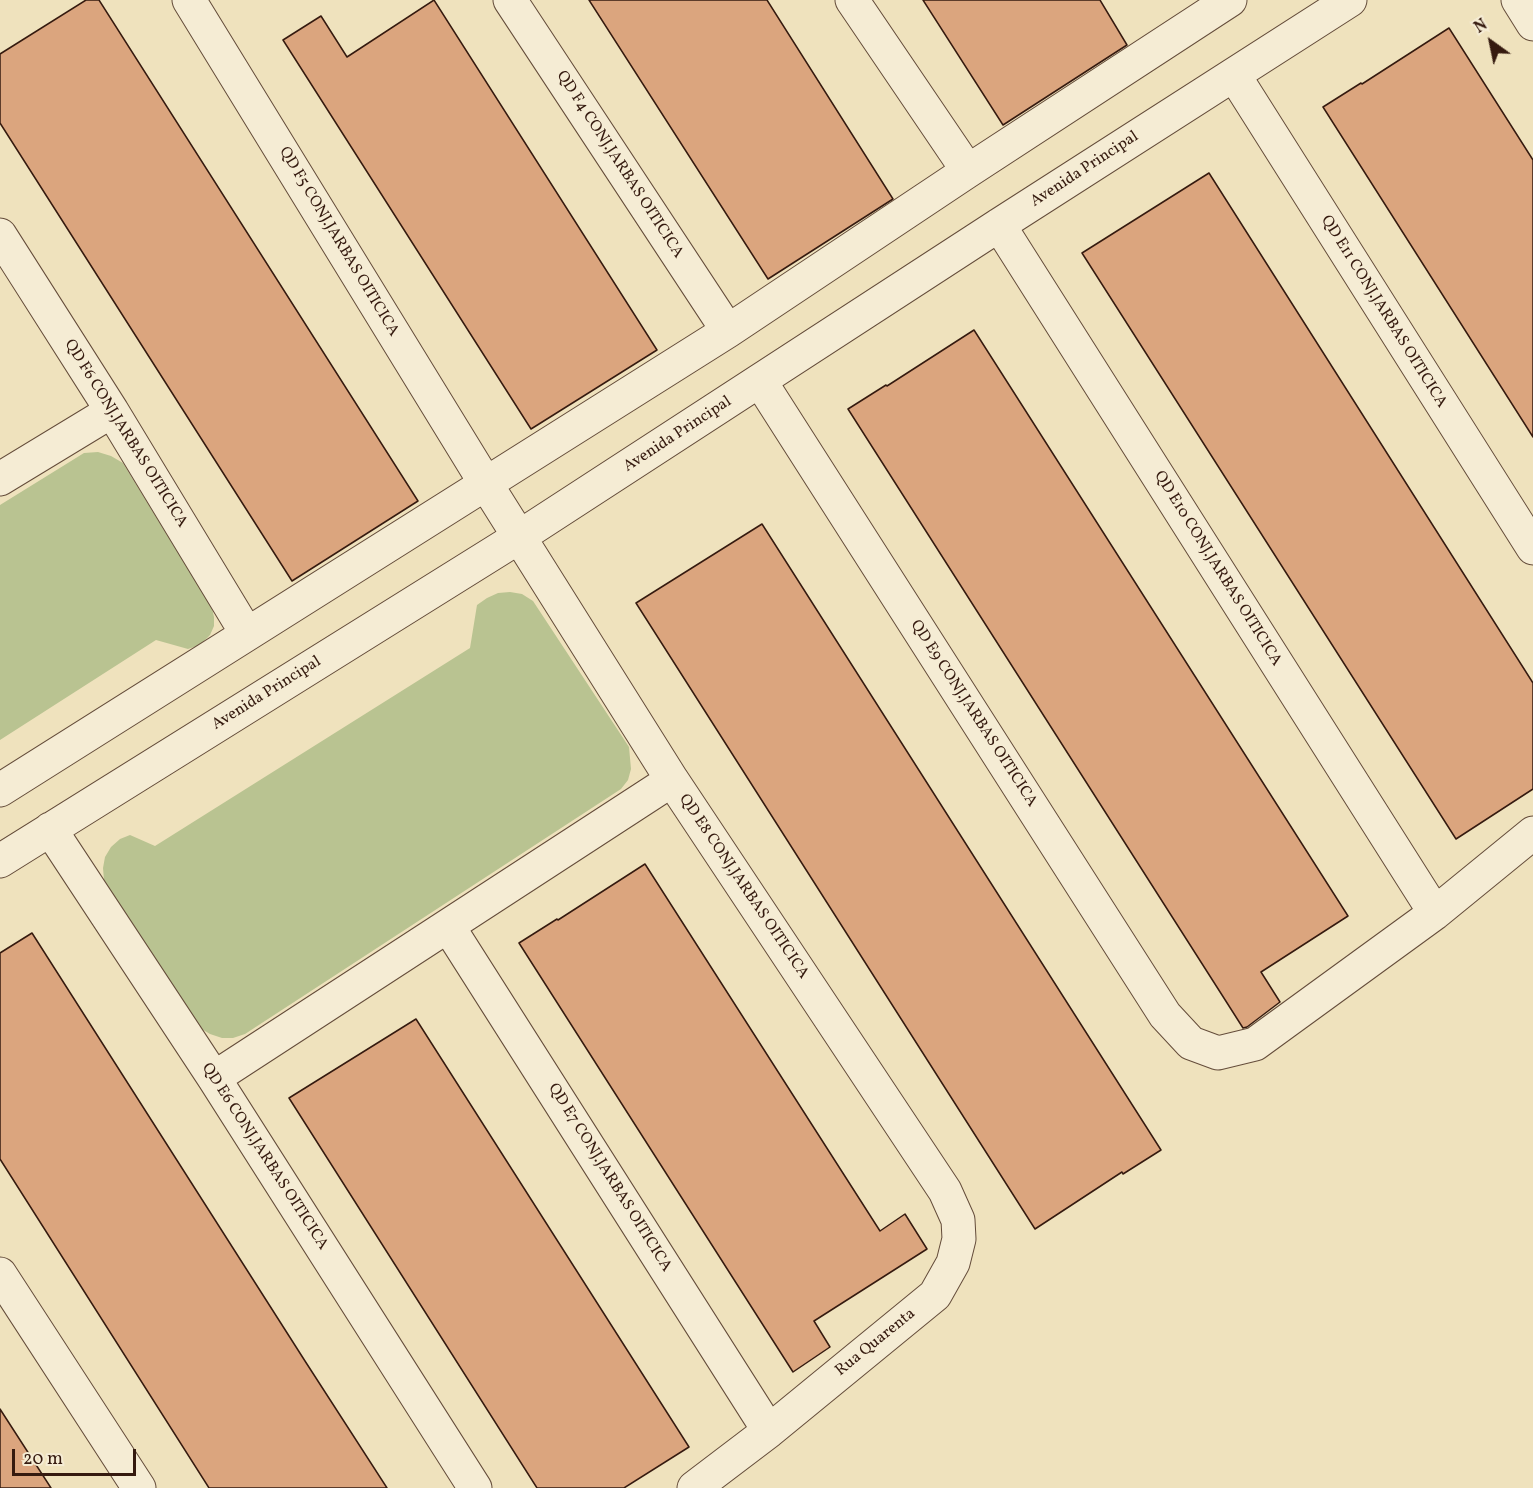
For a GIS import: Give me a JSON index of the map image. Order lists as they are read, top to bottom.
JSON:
{
  "streets": {
    "street": [
      "QD F4 CONJ.JARBAS OITICICA",
      "Avenida Principal",
      "QD F5 CONJ.JARBAS OITICICA",
      "QD E11 CONJ.JARBAS OITICICA",
      "QD F6 CONJ.JARBAS OITICICA",
      "QD E10 CONJ.JARBAS OITICICA",
      "QD E9 CONJ.JARBAS OITICICA",
      "QD E8 CONJ.JARBAS OITICICA",
      "QD E6 CONJ.JARBAS OITICICA",
      "QD E7 CONJ.JARBAS OITICICA",
      "Rua Quarenta"
    ]
  },
  "crossings": [
    ["Avenida Principal", "QD F5 CONJ.JARBAS OITICICA"],
    ["Avenida Principal", "QD E11 CONJ.JARBAS OITICICA"],
    ["Avenida Principal", "QD E10 CONJ.JARBAS OITICICA"],
    ["Avenida Principal", "QD E9 CONJ.JARBAS OITICICA"],
    ["Avenida Principal", "QD E8 CONJ.JARBAS OITICICA"],
    ["Avenida Principal", "QD E6 CONJ.JARBAS OITICICA"],
    ["QD F5 CONJ.JARBAS OITICICA", "QD E8 CONJ.JARBAS OITICICA"],
    ["QD E10 CONJ.JARBAS OITICICA", "QD E9 CONJ.JARBAS OITICICA"],
    ["QD E8 CONJ.JARBAS OITICICA", "Rua Quarenta"],
    ["QD E7 CONJ.JARBAS OITICICA", "Rua Quarenta"]
  ],
  "scale_bar": "20 m",
  "north": "top left"
}
